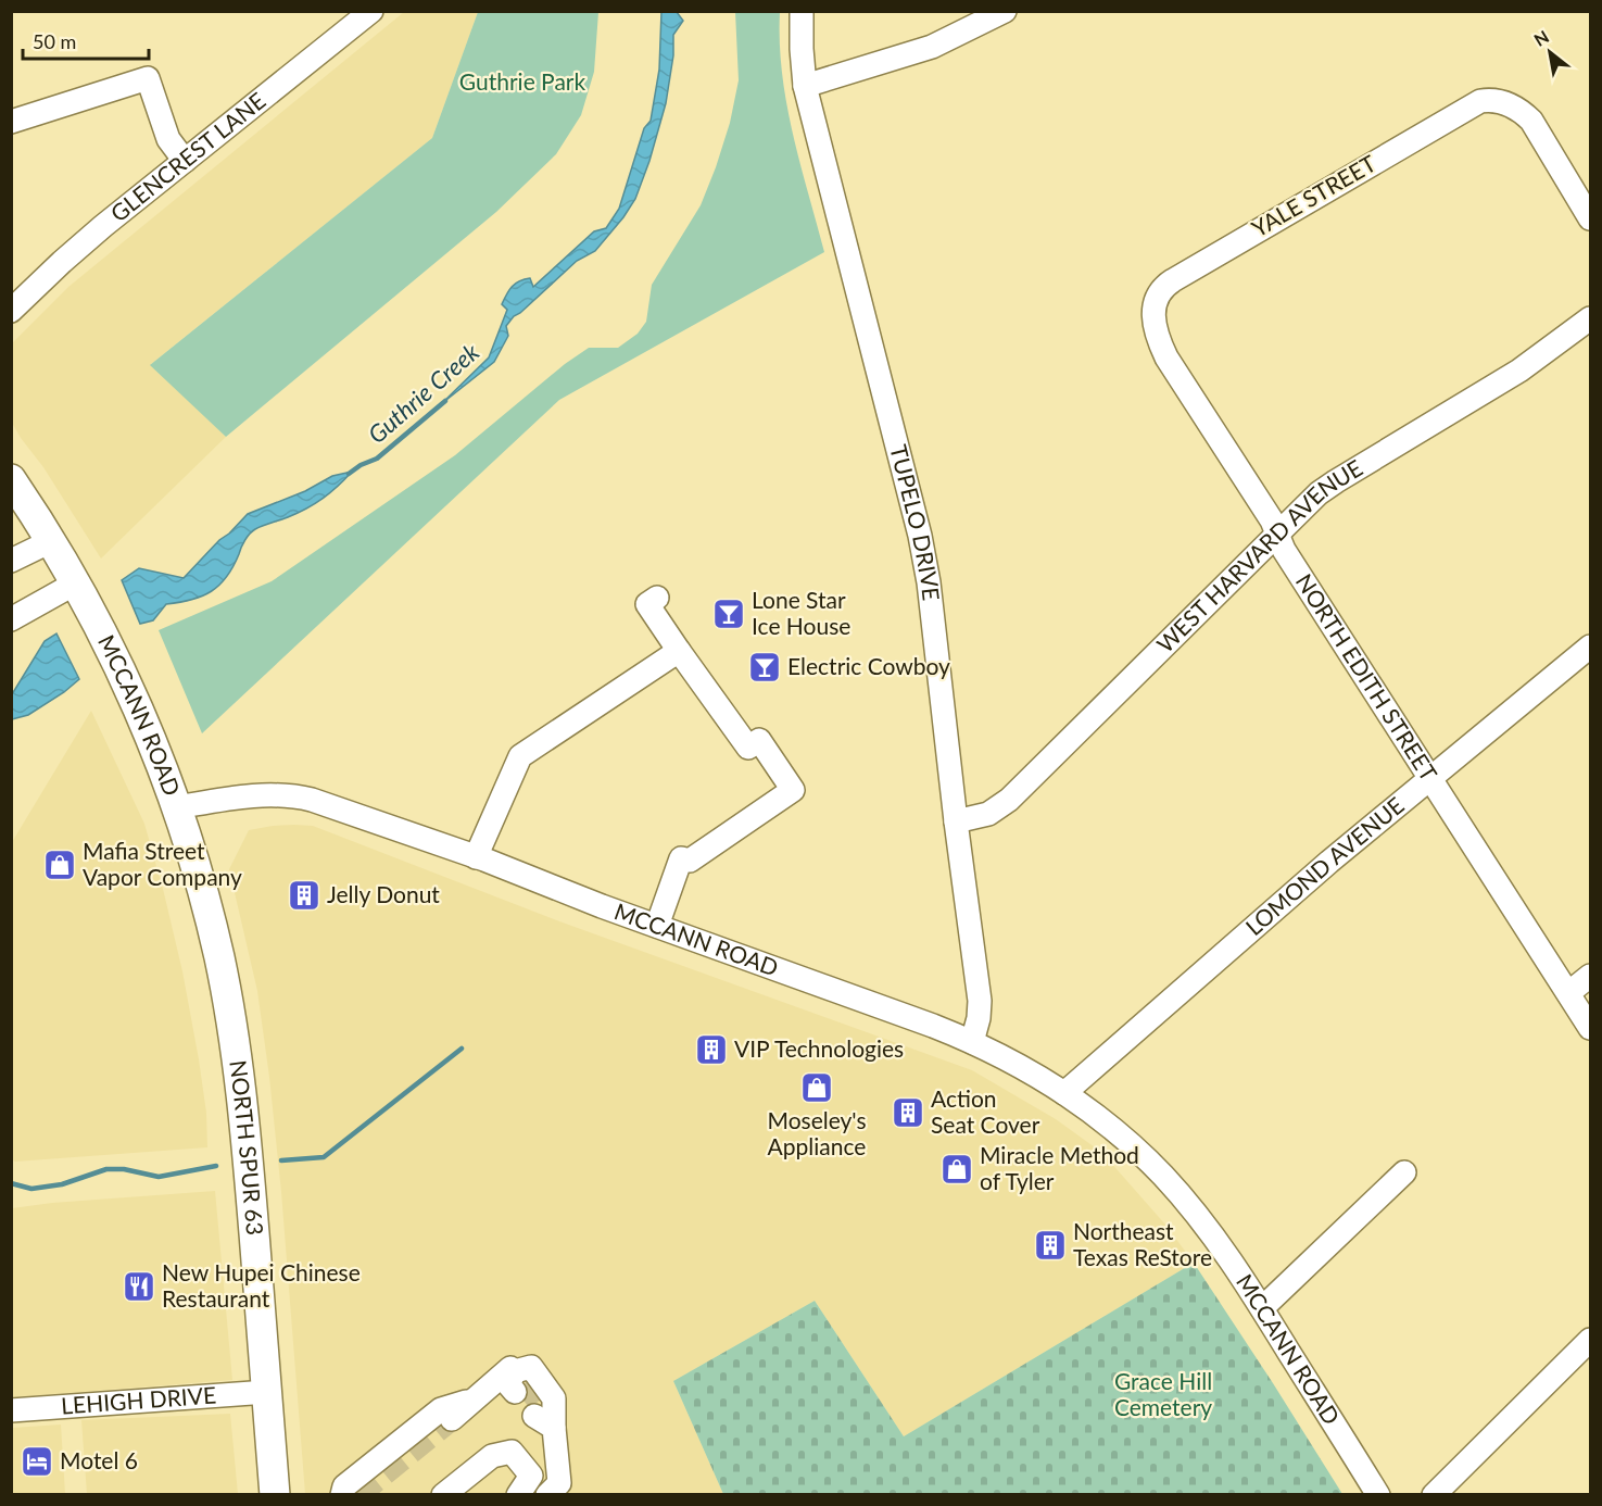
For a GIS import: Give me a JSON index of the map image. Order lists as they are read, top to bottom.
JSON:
{
  "streets": {
    "main road": ["MCCANN ROAD", "NORTH SPUR 63"],
    "street": [
      "GLENCREST LANE",
      "YALE STREET",
      "TUPELO DRIVE",
      "WEST HARVARD AVENUE",
      "NORTH EDITH STREET",
      "LOMOND AVENUE",
      "LEHIGH DRIVE"
    ]
  },
  "crossings": [
    ["YALE STREET", "NORTH EDITH STREET"],
    ["TUPELO DRIVE", "WEST HARVARD AVENUE"],
    ["TUPELO DRIVE", "MCCANN ROAD"],
    ["WEST HARVARD AVENUE", "NORTH EDITH STREET"],
    ["NORTH EDITH STREET", "LOMOND AVENUE"],
    ["MCCANN ROAD", "LOMOND AVENUE"],
    ["MCCANN ROAD", "NORTH SPUR 63"],
    ["NORTH SPUR 63", "LEHIGH DRIVE"]
  ],
  "water": ["Guthrie Creek"],
  "parks": ["Guthrie Park", "Grace Hill Cemetery"],
  "places": {
    "bar": ["Lone Star Ice House", "Electric Cowboy"],
    "shop": ["Mafia Street Vapor Company", "Moseley's Appliance", "Miracle Method of Tyler"],
    "building": [
      "Jelly Donut",
      "VIP Technologies",
      "Action Seat Cover",
      "Northeast Texas ReStore"
    ],
    "restaurant": ["New Hupei Chinese Restaurant"],
    "hotel": ["Motel 6"]
  },
  "scale_bar": "50 m",
  "north": "top left"
}
